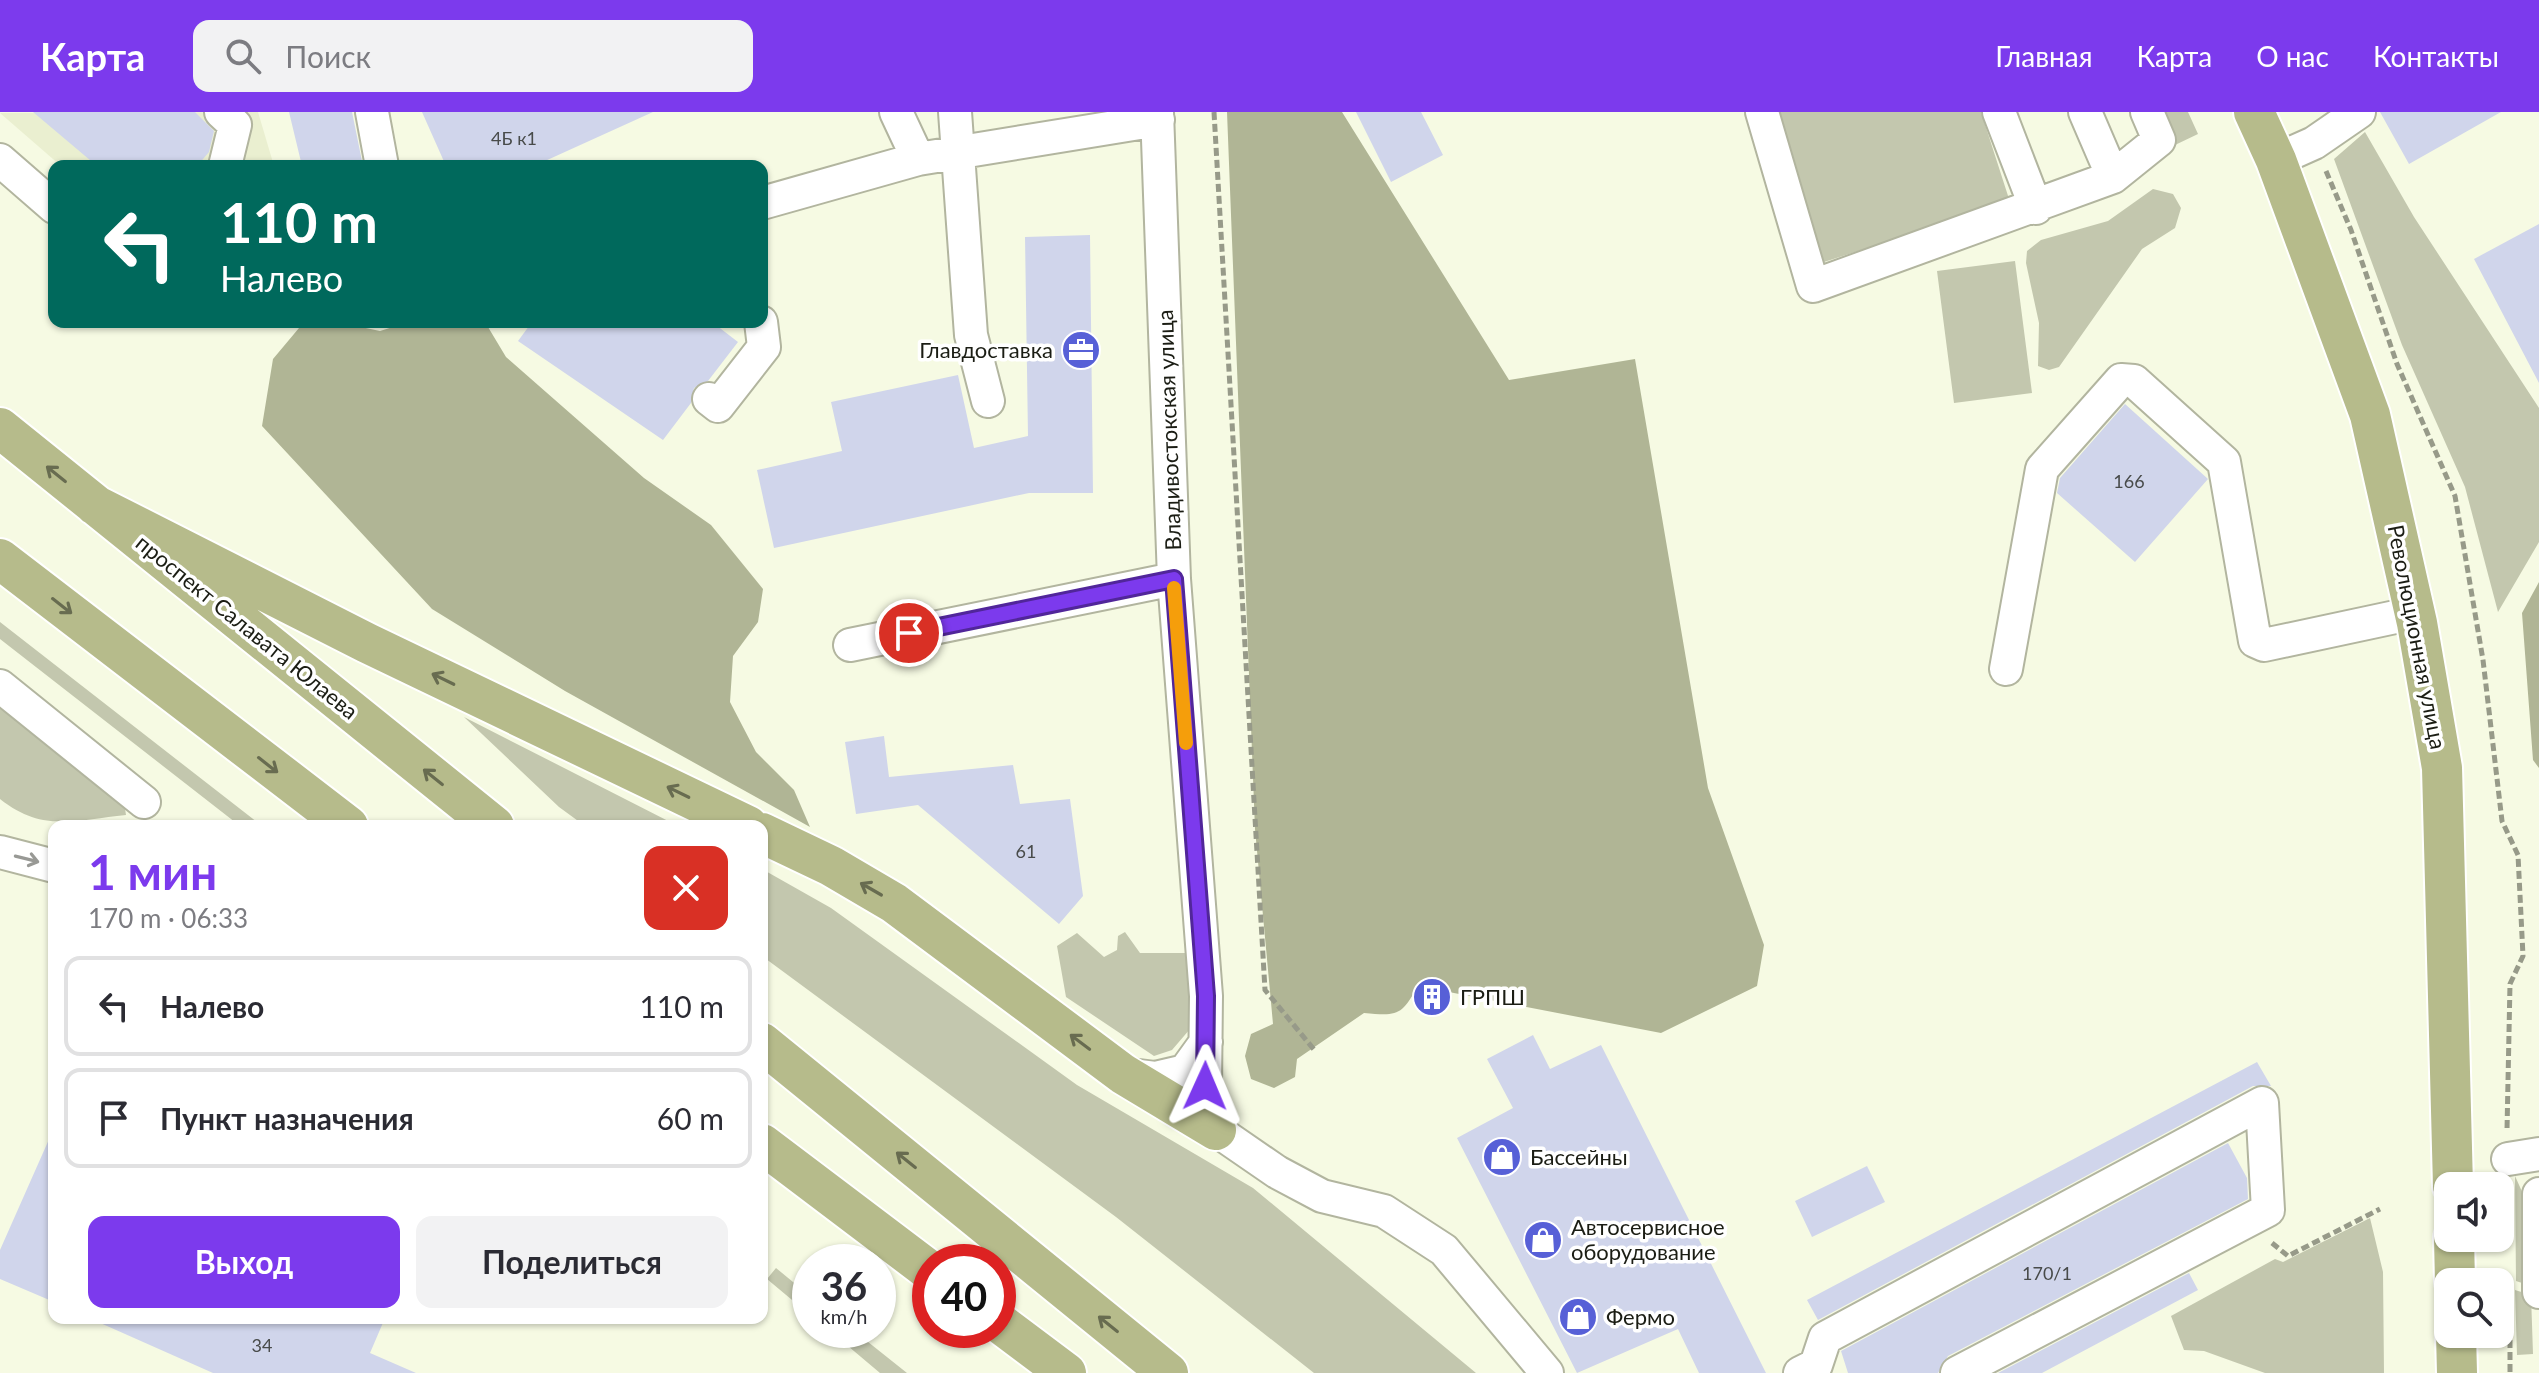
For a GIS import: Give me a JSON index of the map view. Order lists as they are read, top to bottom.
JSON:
{
  "streets": {
    "main road": ["проспект Салавата Юлаева", "Революционная улица"],
    "street": ["Владивостокская улица"]
  },
  "places": {
    "office": ["Главдоставка"],
    "building": ["ГРПШ"],
    "shop": ["Бассейны", "Автосервисное оборудование", "Фермо"]
  },
  "house_numbers": [
    "4Б к1",
    "166",
    "61",
    "170/1",
    "34"
  ],
  "page": {
    "header": "Карта",
    "search": "Поиск",
    "nav": [
      "Главная",
      "Карта",
      "О нас",
      "Контакты"
    ],
    "turn": ["110 m", "Налево"],
    "heading": ["1 мин", "170 m · 06:33"],
    "list": [
      {
        "name": "Налево",
        "value": "110 m"
      },
      {
        "name": "Пункт назначения",
        "value": "60 m"
      }
    ],
    "buttons": ["Выход", "Поделиться"],
    "speed": "36 km/h",
    "limit": "40"
  }
}
